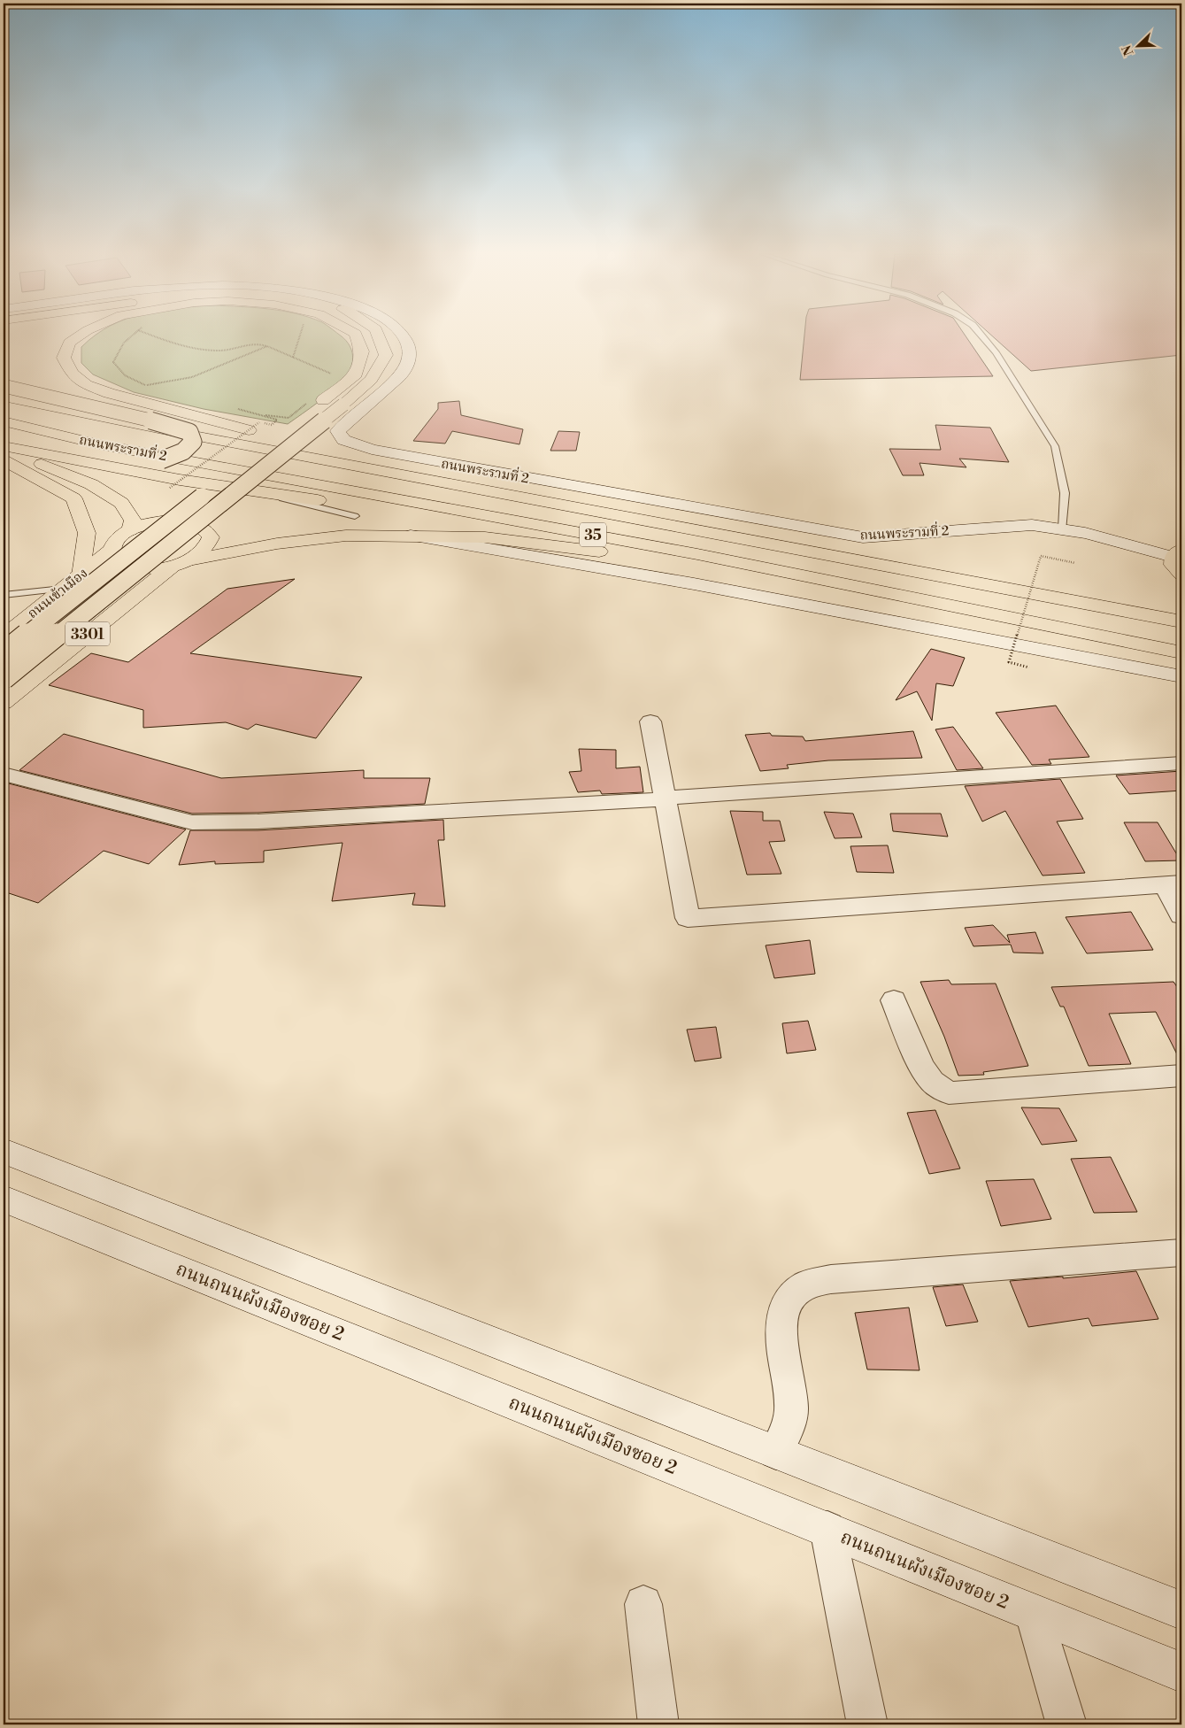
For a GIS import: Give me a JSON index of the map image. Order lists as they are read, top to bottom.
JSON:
{
  "streets": {
    "main road": [
      "ถนนพระรามที่ 2",
      "35",
      "ถนนเข้าเมือง",
      "3301",
      "ถนนถนนผังเมืองซอย 2"
    ]
  },
  "north": "bottom left"
}
